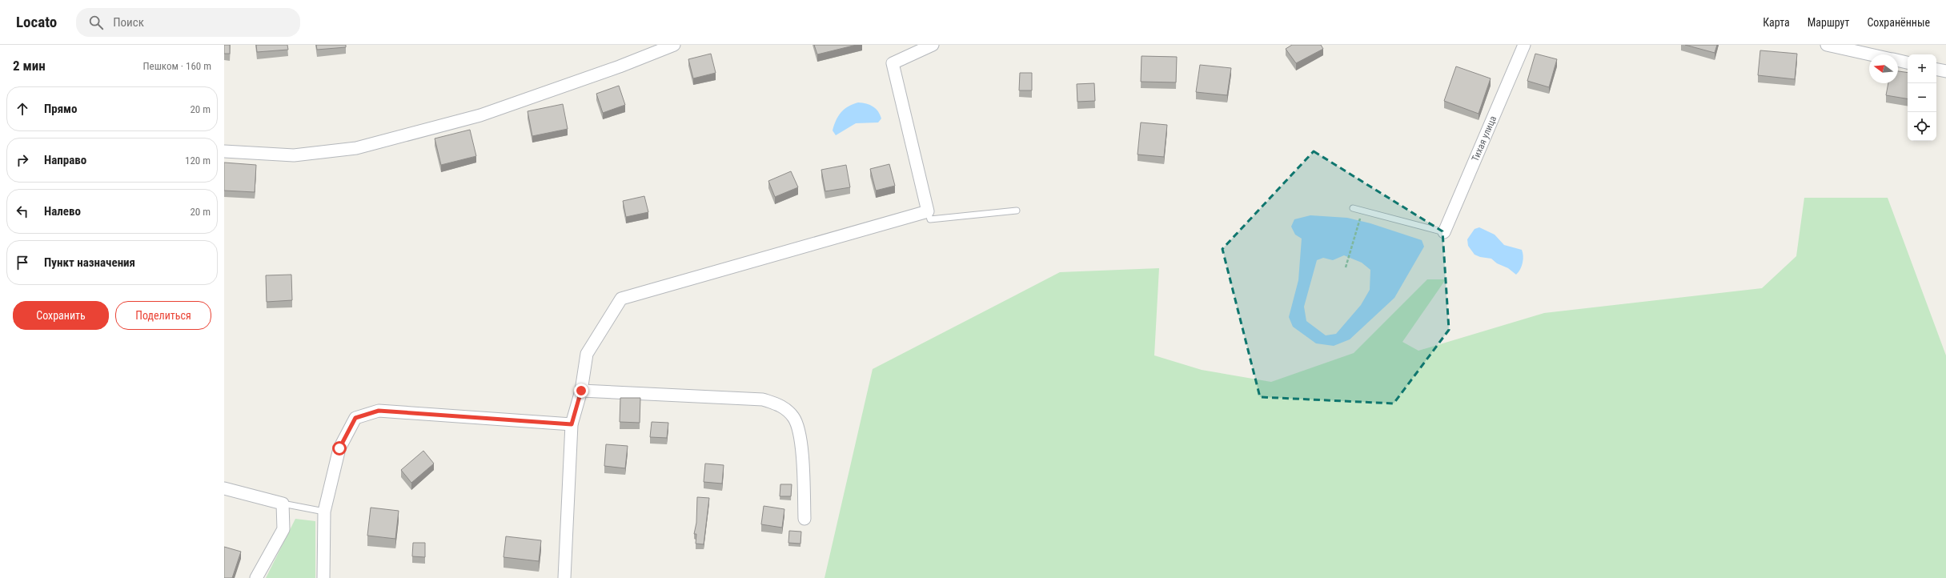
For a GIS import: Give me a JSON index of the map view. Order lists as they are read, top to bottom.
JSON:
{
  "streets": {
    "street": ["Тихая улица"]
  },
  "north": "left",
  "page": {
    "header": "Locato",
    "search": "Поиск",
    "nav": ["Карта", "Маршрут", "Сохранённые"],
    "heading": ["2 мин", "Пешком · 160 m"],
    "map_buttons": ["+", "−"],
    "list": [
      ["Прямо", "20 m"],
      ["Направо", "120 m"],
      ["Налево", "20 m"],
      "Пункт назначения"
    ],
    "buttons": ["Сохранить", "Поделиться"]
  }
}
